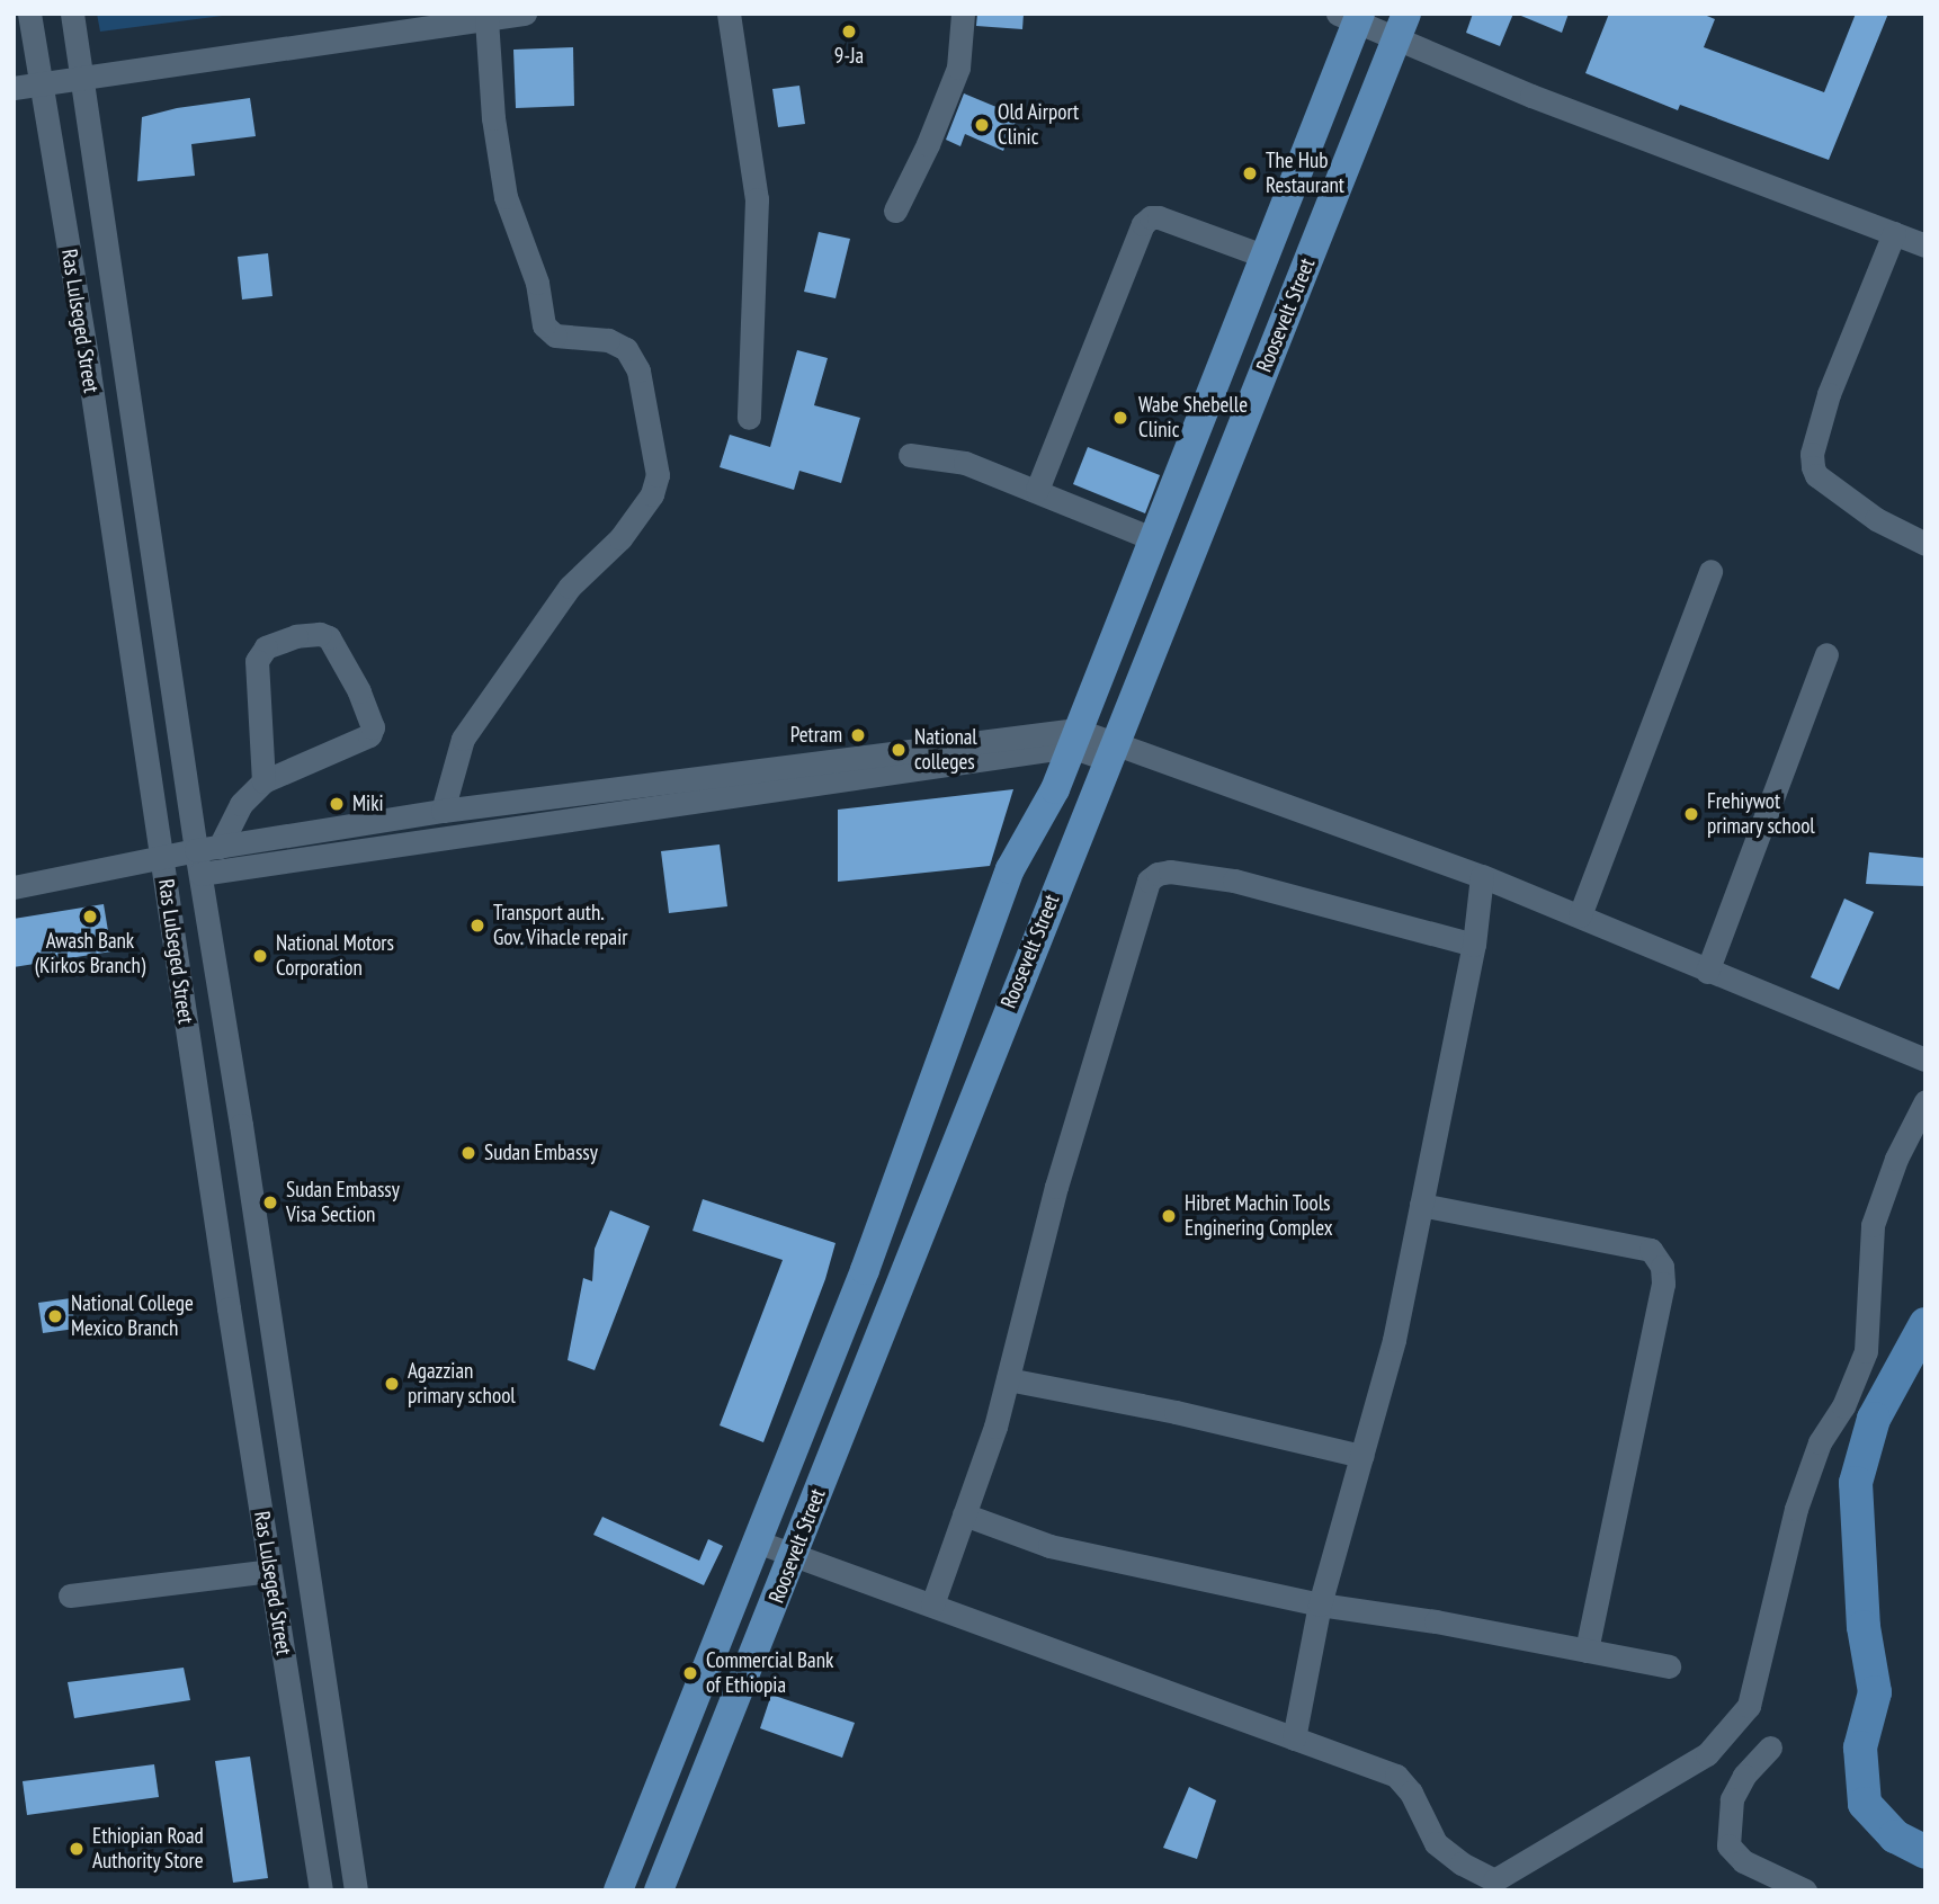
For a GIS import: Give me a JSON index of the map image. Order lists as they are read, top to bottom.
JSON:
{
  "streets": {
    "main road": ["Roosevelt Street"],
    "street": ["Ras Lulseged Street"]
  },
  "places": [
    "9-Ja",
    "Old Airport Clinic",
    "The Hub Restaurant",
    "Wabe Shebelle Clinic",
    "Petram",
    "National colleges",
    "Miki",
    "Frehiywot primary school",
    "Awash Bank (Kirkos Branch)",
    "Transport auth. Gov. Vihacle repair",
    "National Motors Corporation",
    "Sudan Embassy",
    "Sudan Embassy Visa Section",
    "Hibret Machin Tools Enginering Complex",
    "National College Mexico Branch",
    "Agazzian primary school",
    "Commercial Bank of Ethiopia",
    "Ethiopian Road Authority Store"
  ]
}
